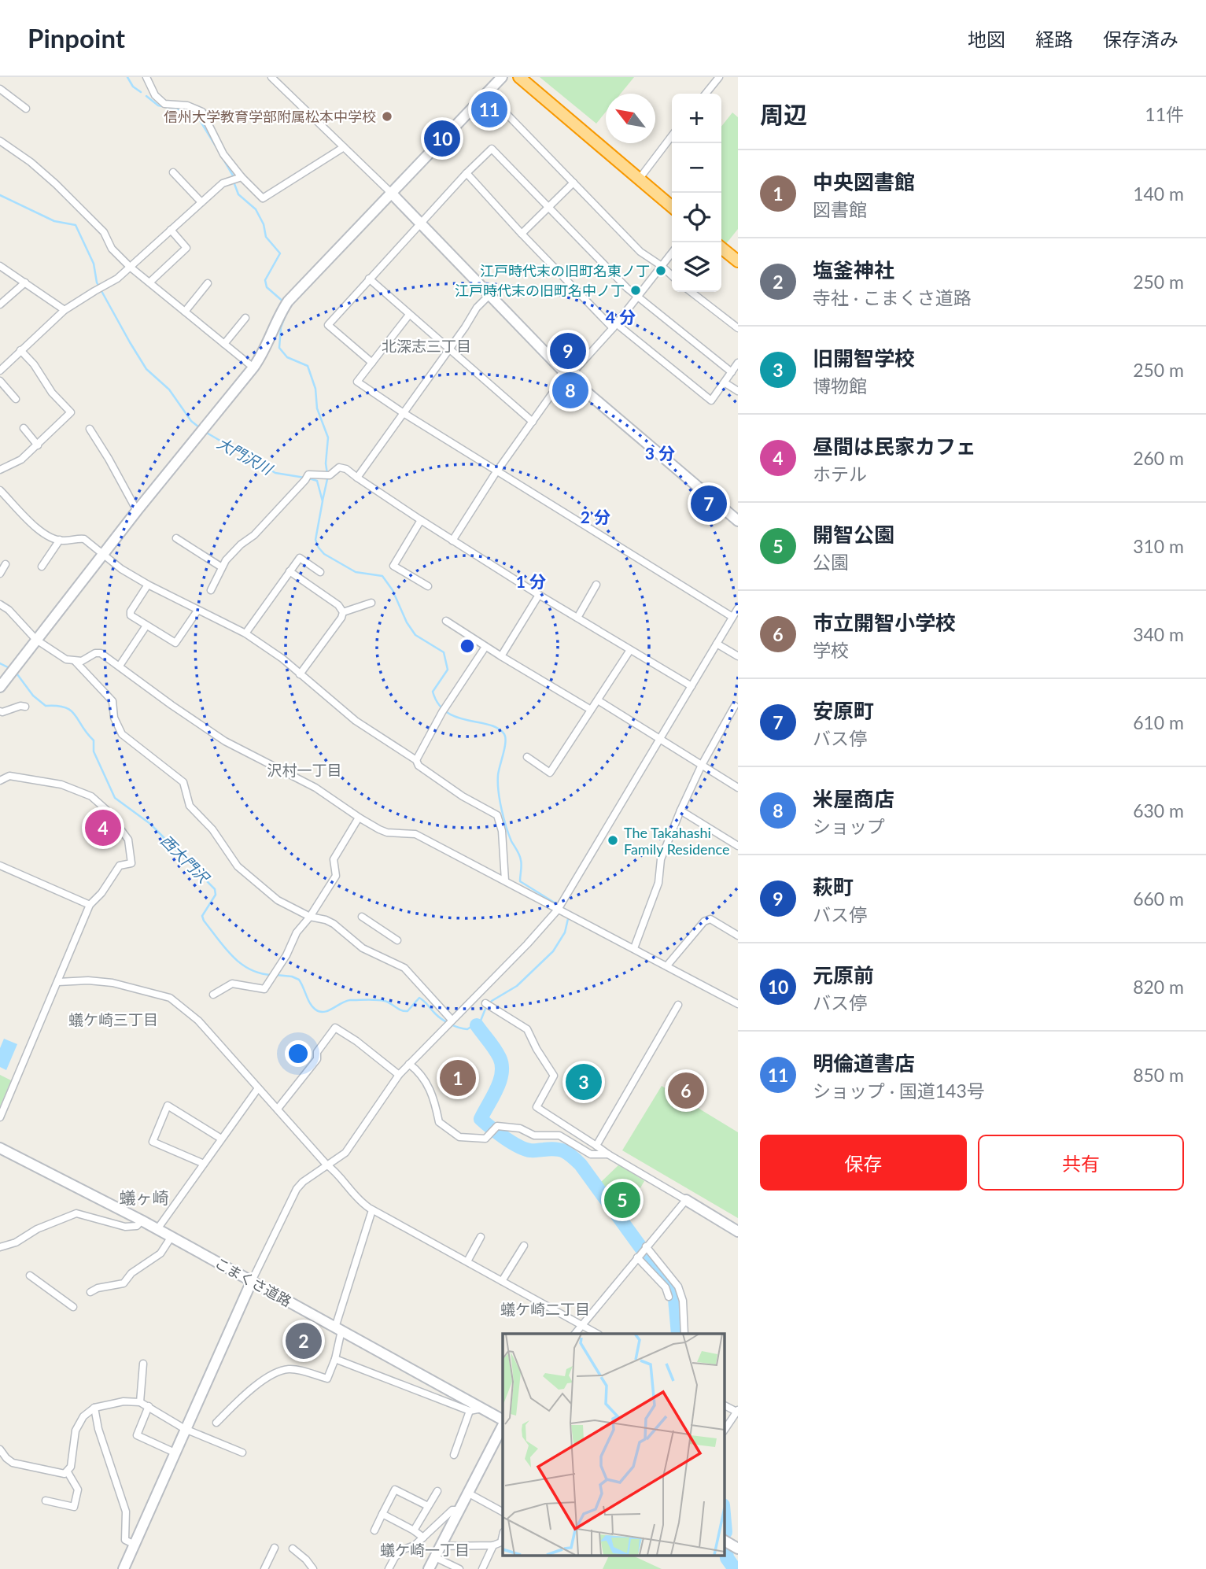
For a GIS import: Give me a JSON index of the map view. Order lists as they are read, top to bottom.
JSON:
{
  "streets": {
    "street": ["こまくさ道路"]
  },
  "districts": [
    "北深志三丁目",
    "沢村一丁目",
    "蟻ケ崎三丁目",
    "蟻ヶ崎",
    "蟻ケ崎二丁目",
    "蟻ケ崎一丁目"
  ],
  "water": ["大門沢川", "西大門沢"],
  "places": [
    "信州大学教育学部附属松本中学校",
    "江戸時代末の旧町名東ノ丁",
    "江戸時代末の旧町名中ノ丁",
    "The Takahashi Family Residence"
  ],
  "north": "top left",
  "page": {
    "header": "Pinpoint",
    "nav": ["地図", "経路", "保存済み"],
    "heading": ["周辺", "11件"],
    "pins": [
      "11",
      "10",
      "9",
      "8",
      "7",
      "4",
      "1",
      "3",
      "6",
      "5",
      "2"
    ],
    "map_buttons": ["+", "−"],
    "list": [
      {
        "mark": "1",
        "name": "中央図書館",
        "note": "図書館",
        "value": "140 m"
      },
      {
        "mark": "2",
        "name": "塩釜神社",
        "note": "寺社 · こまくさ道路",
        "value": "250 m"
      },
      {
        "mark": "3",
        "name": "旧開智学校",
        "note": "博物館",
        "value": "250 m"
      },
      {
        "mark": "4",
        "name": "昼間は民家カフェ",
        "note": "ホテル",
        "value": "260 m"
      },
      {
        "mark": "5",
        "name": "開智公園",
        "note": "公園",
        "value": "310 m"
      },
      {
        "mark": "6",
        "name": "市立開智小学校",
        "note": "学校",
        "value": "340 m"
      },
      {
        "mark": "7",
        "name": "安原町",
        "note": "バス停",
        "value": "610 m"
      },
      {
        "mark": "8",
        "name": "米屋商店",
        "note": "ショップ",
        "value": "630 m"
      },
      {
        "mark": "9",
        "name": "萩町",
        "note": "バス停",
        "value": "660 m"
      },
      {
        "mark": "10",
        "name": "元原前",
        "note": "バス停",
        "value": "820 m"
      },
      {
        "mark": "11",
        "name": "明倫道書店",
        "note": "ショップ · 国道143号",
        "value": "850 m"
      }
    ],
    "buttons": ["保存", "共有"]
  },
  "rings": [
    "4 分",
    "3 分",
    "2 分",
    "1 分"
  ]
}
